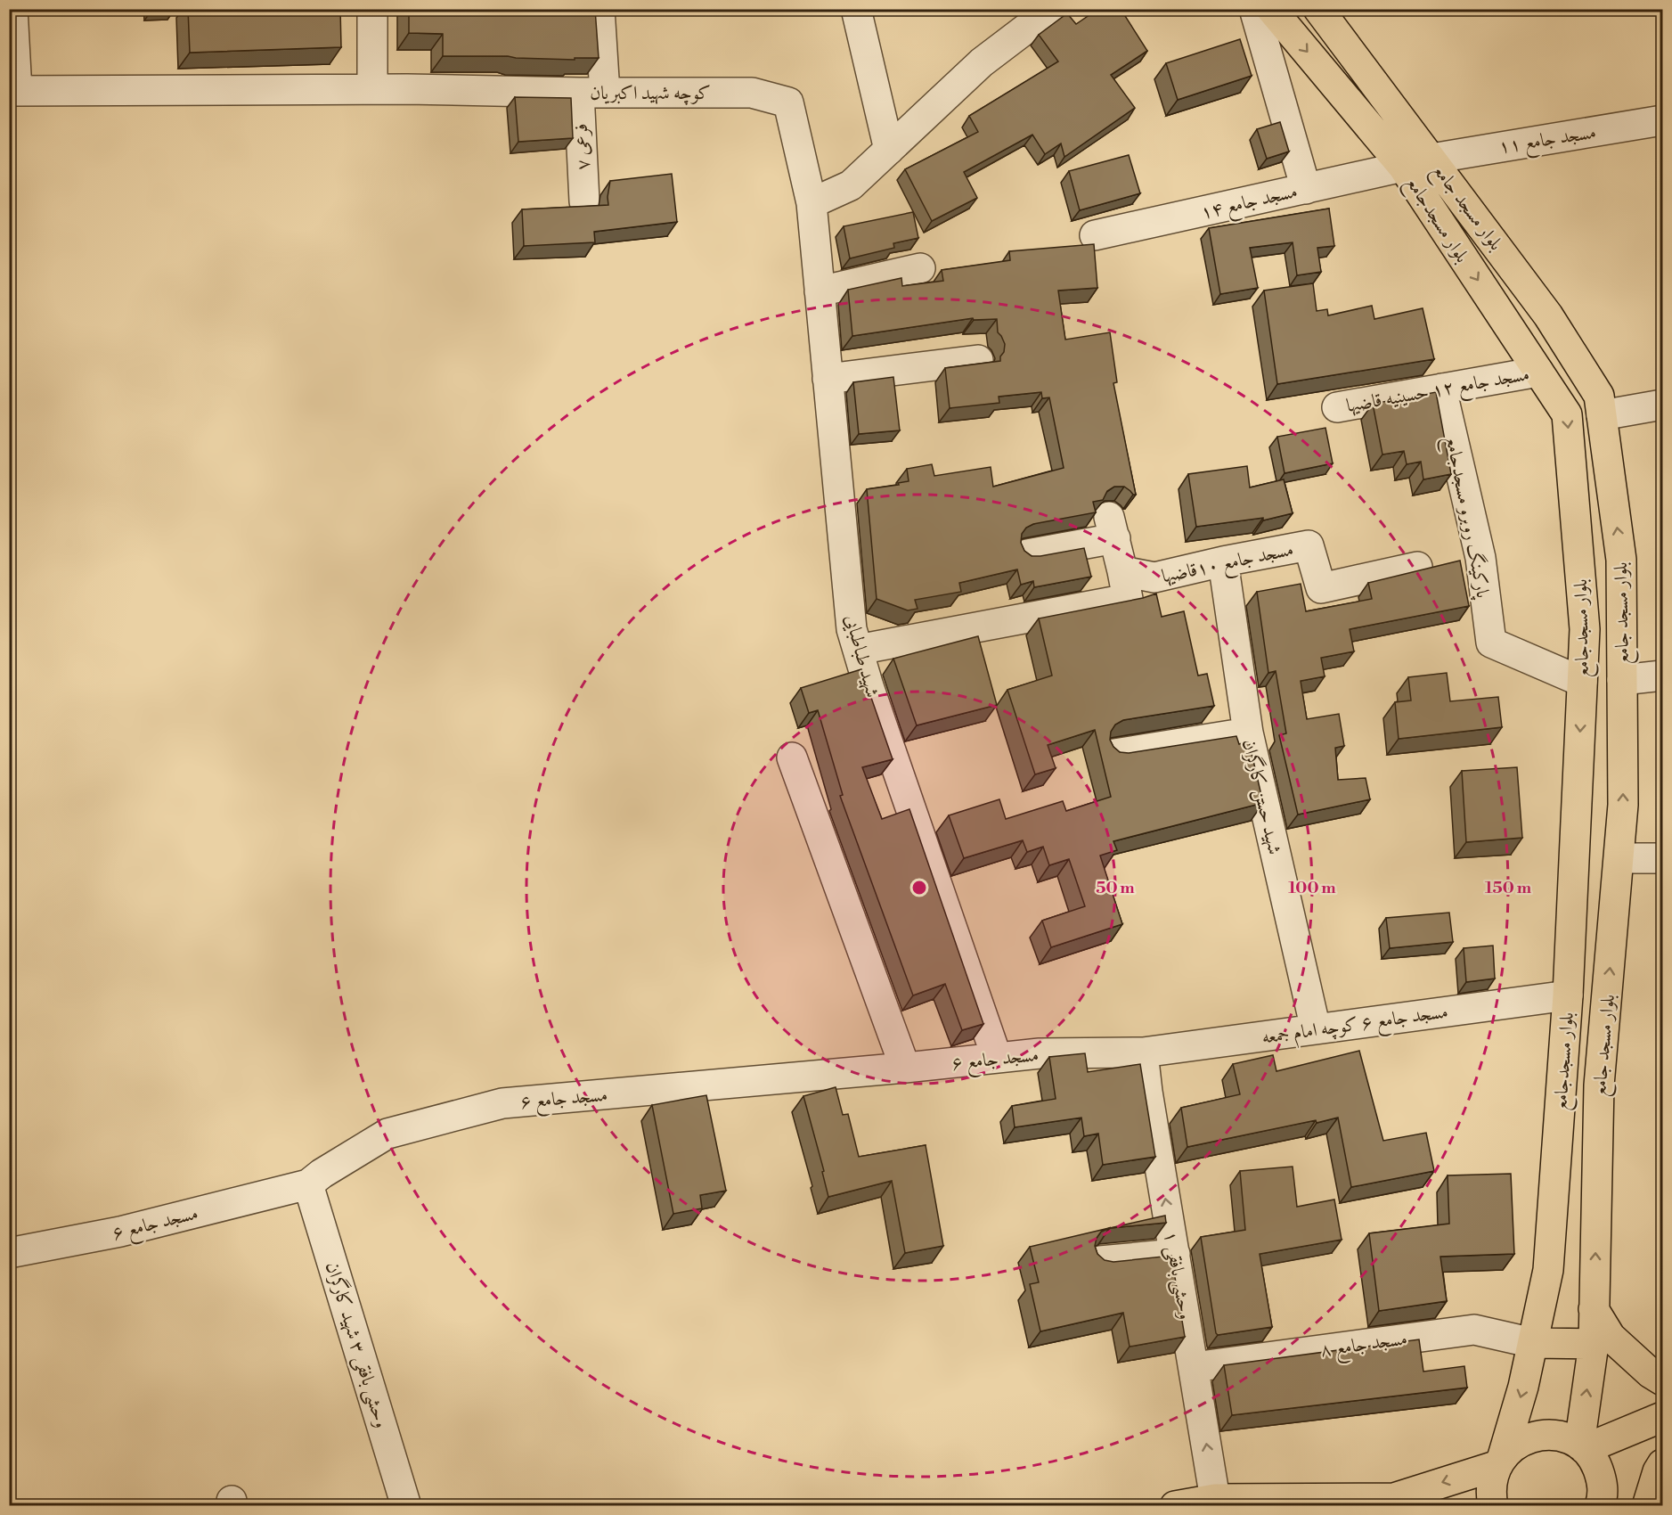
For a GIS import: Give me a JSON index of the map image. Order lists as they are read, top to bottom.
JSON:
{
  "streets": {
    "main road": ["بلوار مسجد جامع", "بلوار مسجدجامع"],
    "street": [
      "کوچه شهید اکبریان",
      "مسجد جامع ۱۱",
      "فرعی ۷",
      "مسجد جامع ۱۴",
      "مسجد جامع ۱۲ حسینیه قاضیها",
      "پارکینگ روبرو مسجدجامع",
      "مسجد جامع ۱۰قاضیها",
      "شهید طباطبایی",
      "شهید حسن کارگران",
      "مسجد جامع ۶ کوچه امام جمعه",
      "مسجد جامع ۶",
      "وحشی بافقی ۱",
      "مسجد جامع ۸",
      "وحشی بافقی ۳ شهید کارگران"
    ]
  },
  "crossings": [
    ["کوچه شهید اکبریان", "فرعی ۷"],
    ["کوچه شهید اکبریان", "شهید طباطبایی"],
    ["مسجد جامع ۱۱", "بلوار مسجد جامع"],
    ["مسجد جامع ۱۴", "بلوار مسجدجامع"],
    ["بلوار مسجدجامع", "مسجد جامع ۱۲ حسینیه قاضیها"],
    ["بلوار مسجدجامع", "پارکینگ روبرو مسجدجامع"],
    ["بلوار مسجدجامع", "مسجد جامع ۶ کوچه امام جمعه"],
    ["بلوار مسجدجامع", "مسجد جامع ۸"],
    ["مسجد جامع ۱۲ حسینیه قاضیها", "پارکینگ روبرو مسجدجامع"],
    ["مسجد جامع ۱۰قاضیها", "شهید حسن کارگران"],
    ["شهید طباطبایی", "مسجد جامع ۶"],
    ["شهید حسن کارگران", "مسجد جامع ۶ کوچه امام جمعه"],
    ["مسجد جامع ۶ کوچه امام جمعه", "مسجد جامع ۶"],
    ["مسجد جامع ۶ کوچه امام جمعه", "وحشی بافقی ۱"],
    ["مسجد جامع ۶", "وحشی بافقی ۱"],
    ["مسجد جامع ۶", "وحشی بافقی ۳ شهید کارگران"],
    ["وحشی بافقی ۱", "مسجد جامع ۸"]
  ],
  "one_way": ["بلوار مسجد جامع", "بلوار مسجدجامع", "وحشی بافقی ۱"],
  "rings": ["50 m", "100 m", "150 m"]
}
